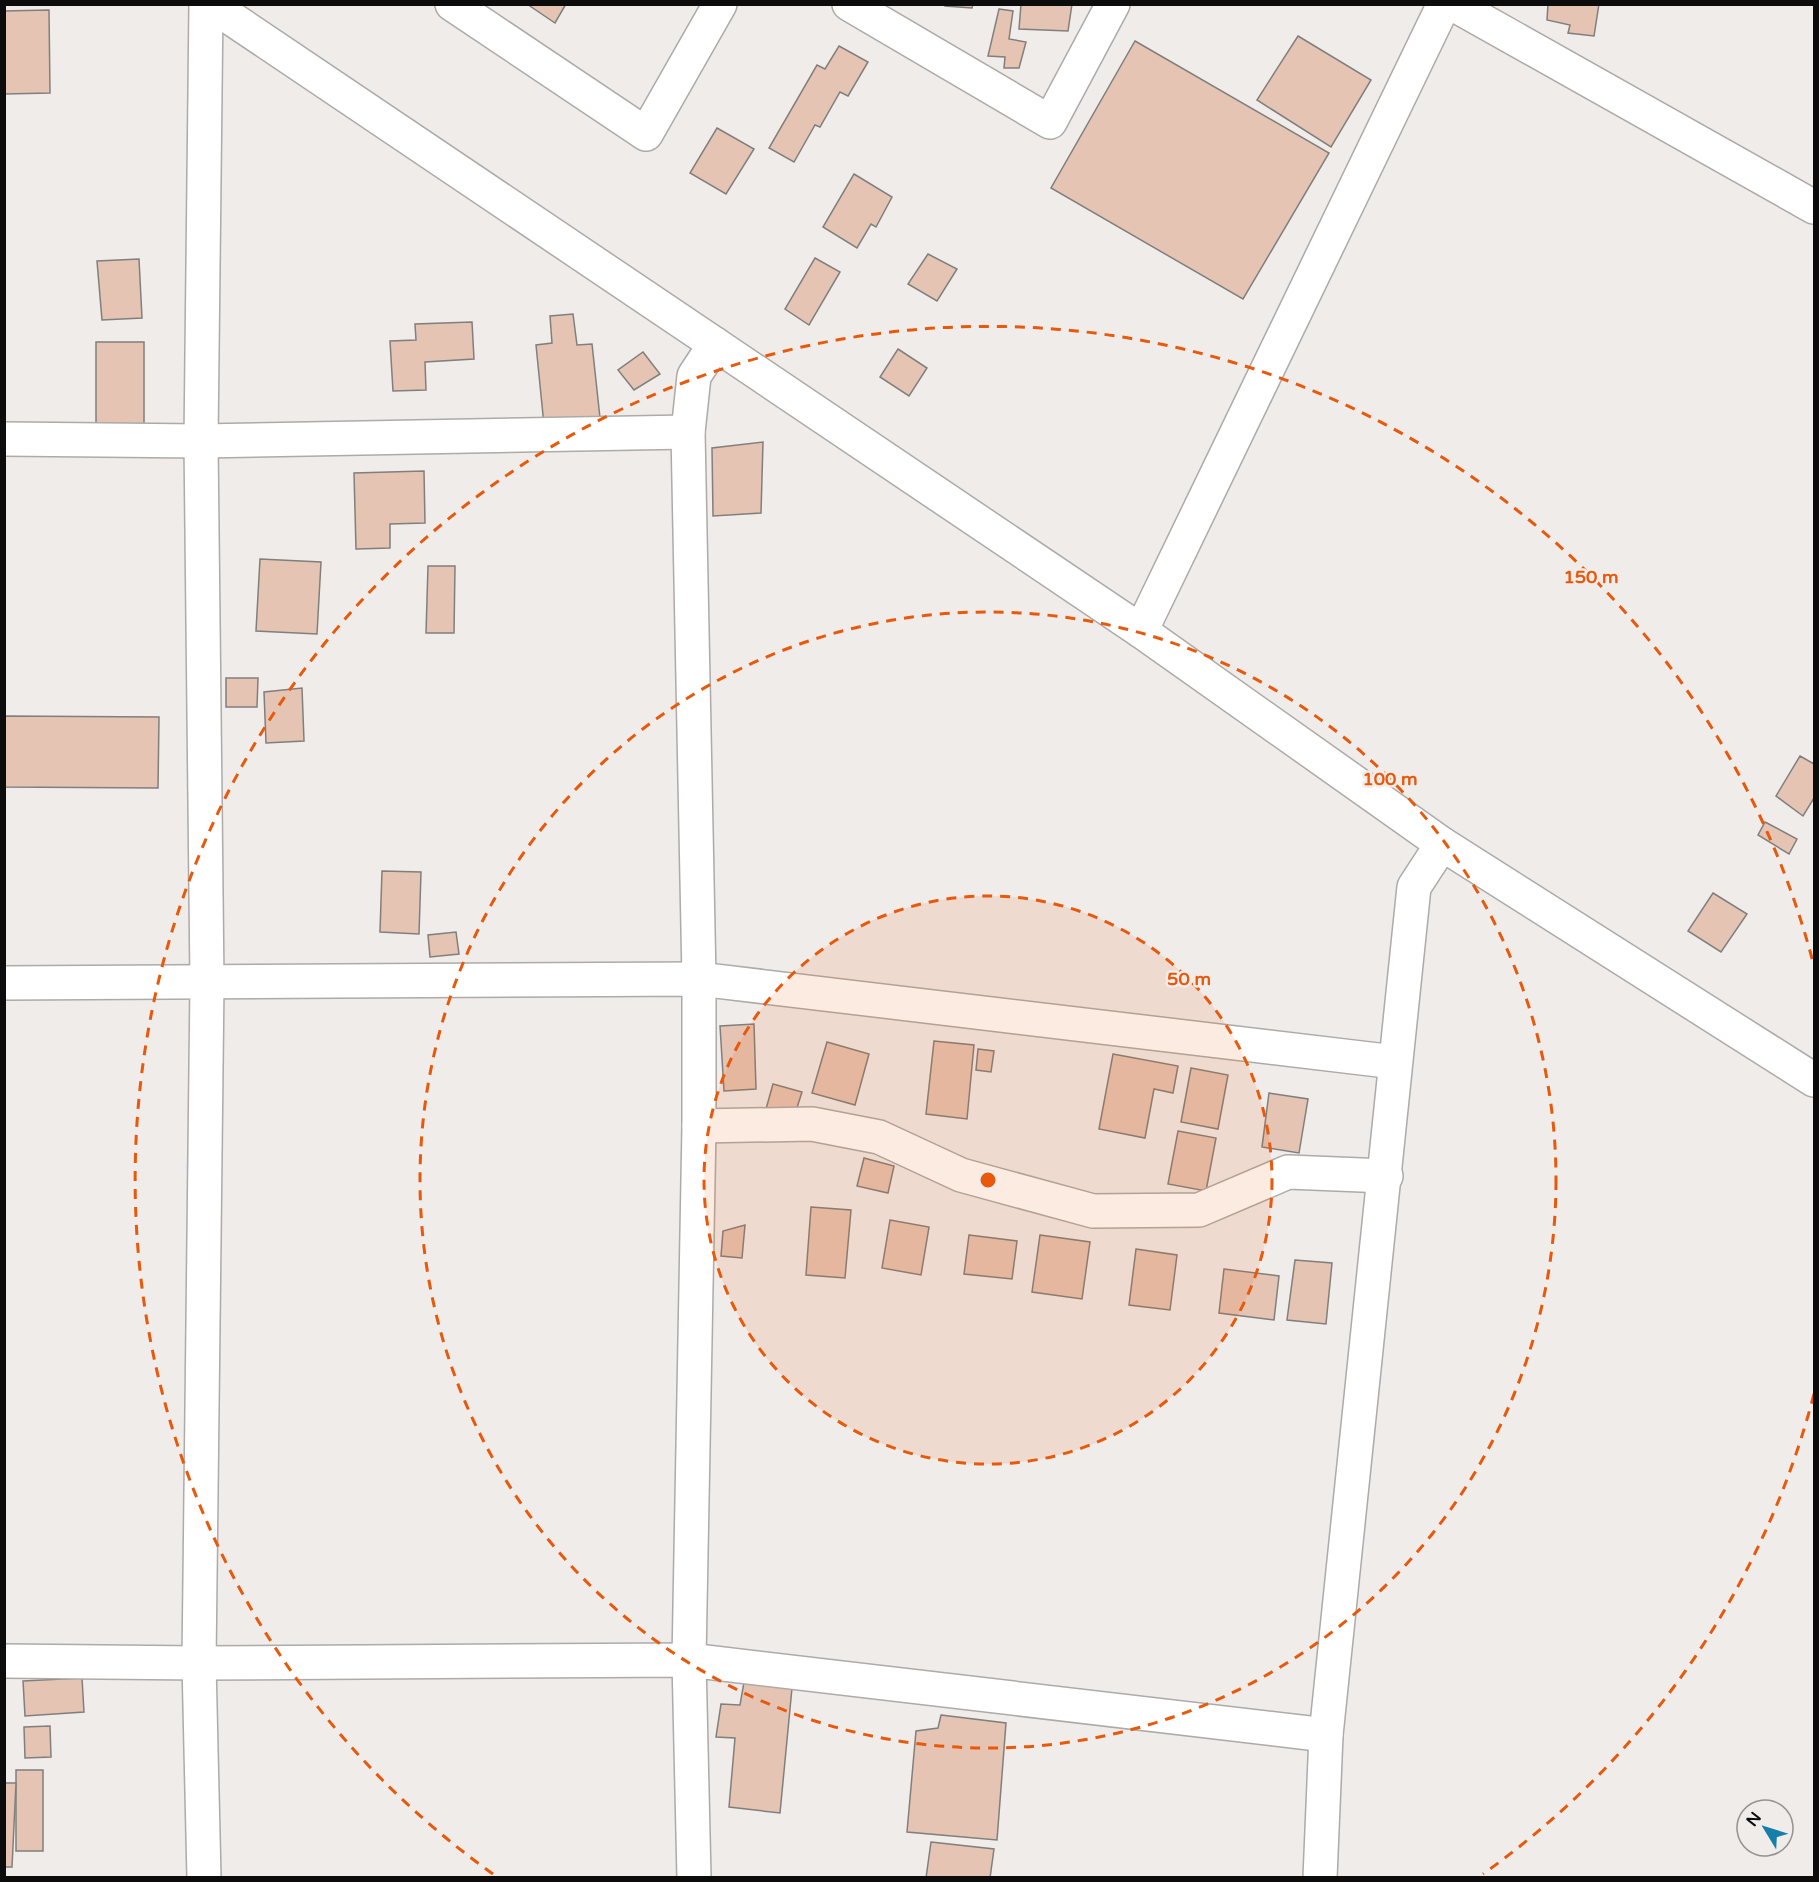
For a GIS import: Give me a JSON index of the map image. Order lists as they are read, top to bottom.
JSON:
{
  "north": "top left",
  "rings": ["150 m", "100 m", "50 m"]
}
